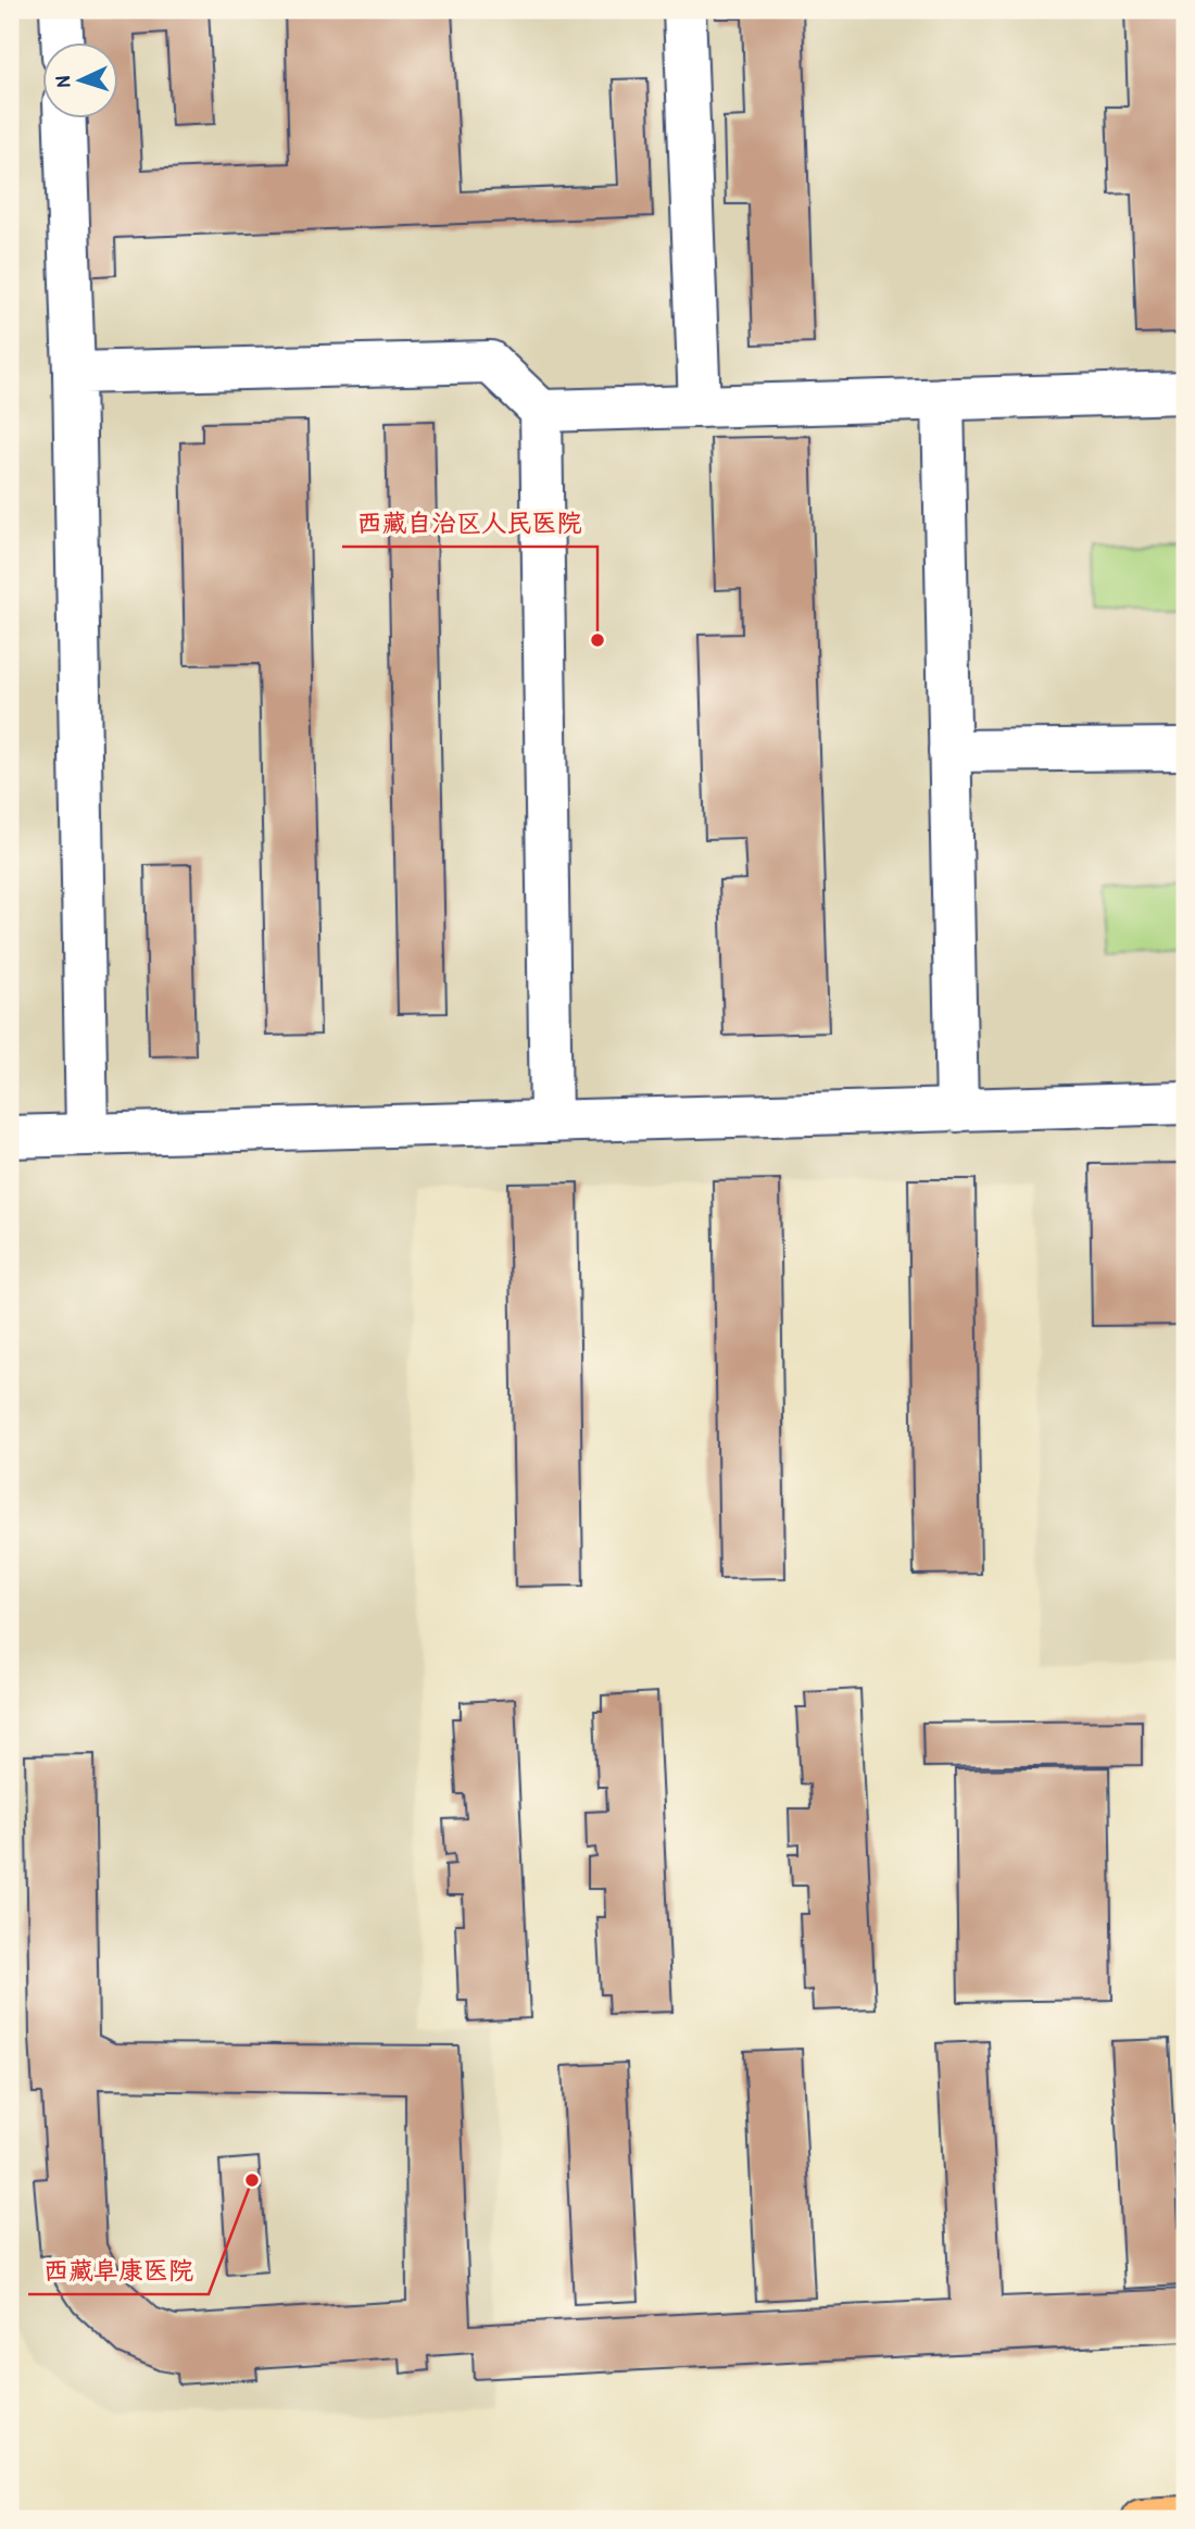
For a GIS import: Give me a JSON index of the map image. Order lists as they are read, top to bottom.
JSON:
{
  "places": ["西藏自治区人民医院", "西藏阜康医院"],
  "north": "left"
}
